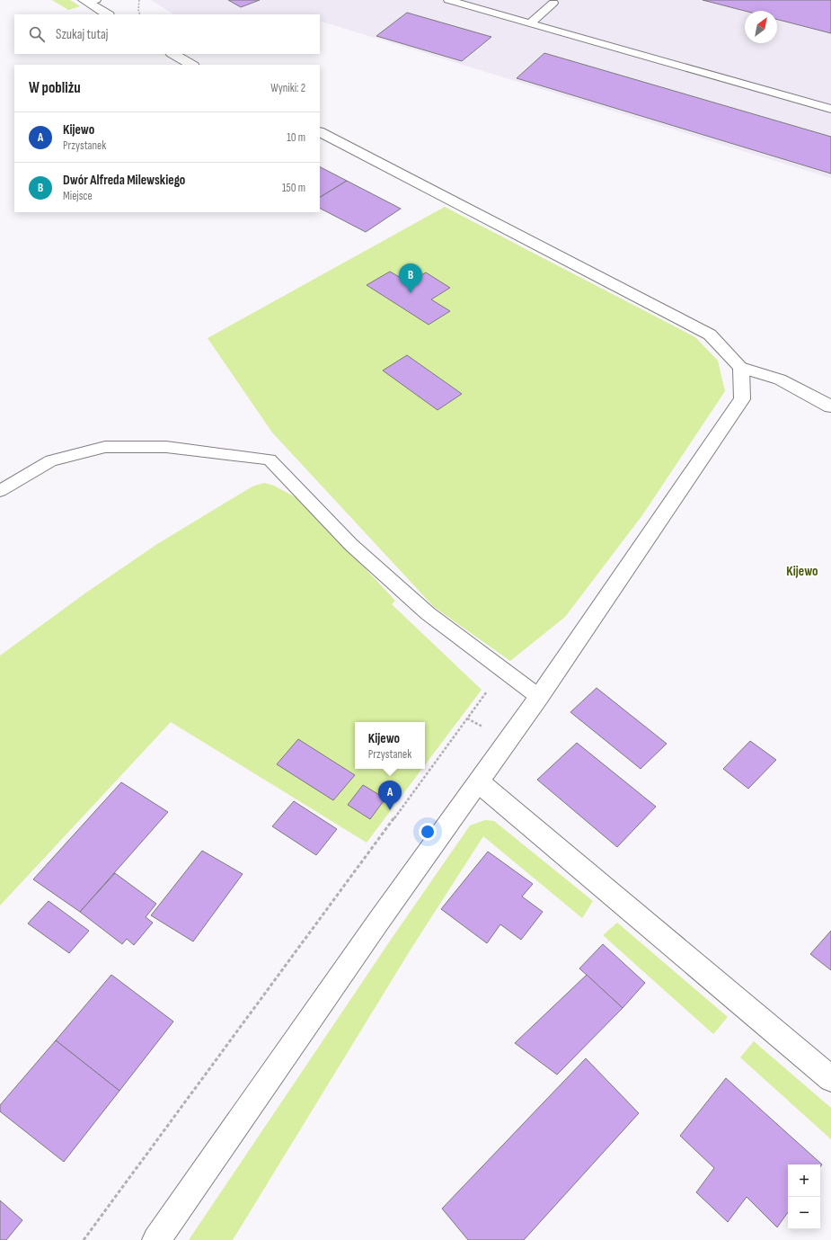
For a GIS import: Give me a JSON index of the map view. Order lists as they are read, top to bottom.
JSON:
{
  "districts": ["Kijewo"],
  "north": "top right",
  "page": {
    "search": "Szukaj tutaj",
    "heading": ["W pobliżu", "Wyniki: 2"],
    "list": [
      {
        "mark": "A",
        "name": "Kijewo",
        "note": "Przystanek",
        "value": "10 m"
      },
      {
        "mark": "B",
        "name": "Dwór Alfreda Milewskiego",
        "note": "Miejsce",
        "value": "150 m"
      }
    ],
    "pins": ["B", "A"],
    "popup": ["Kijewo", "Przystanek"],
    "map_buttons": ["+", "−"]
  }
}
